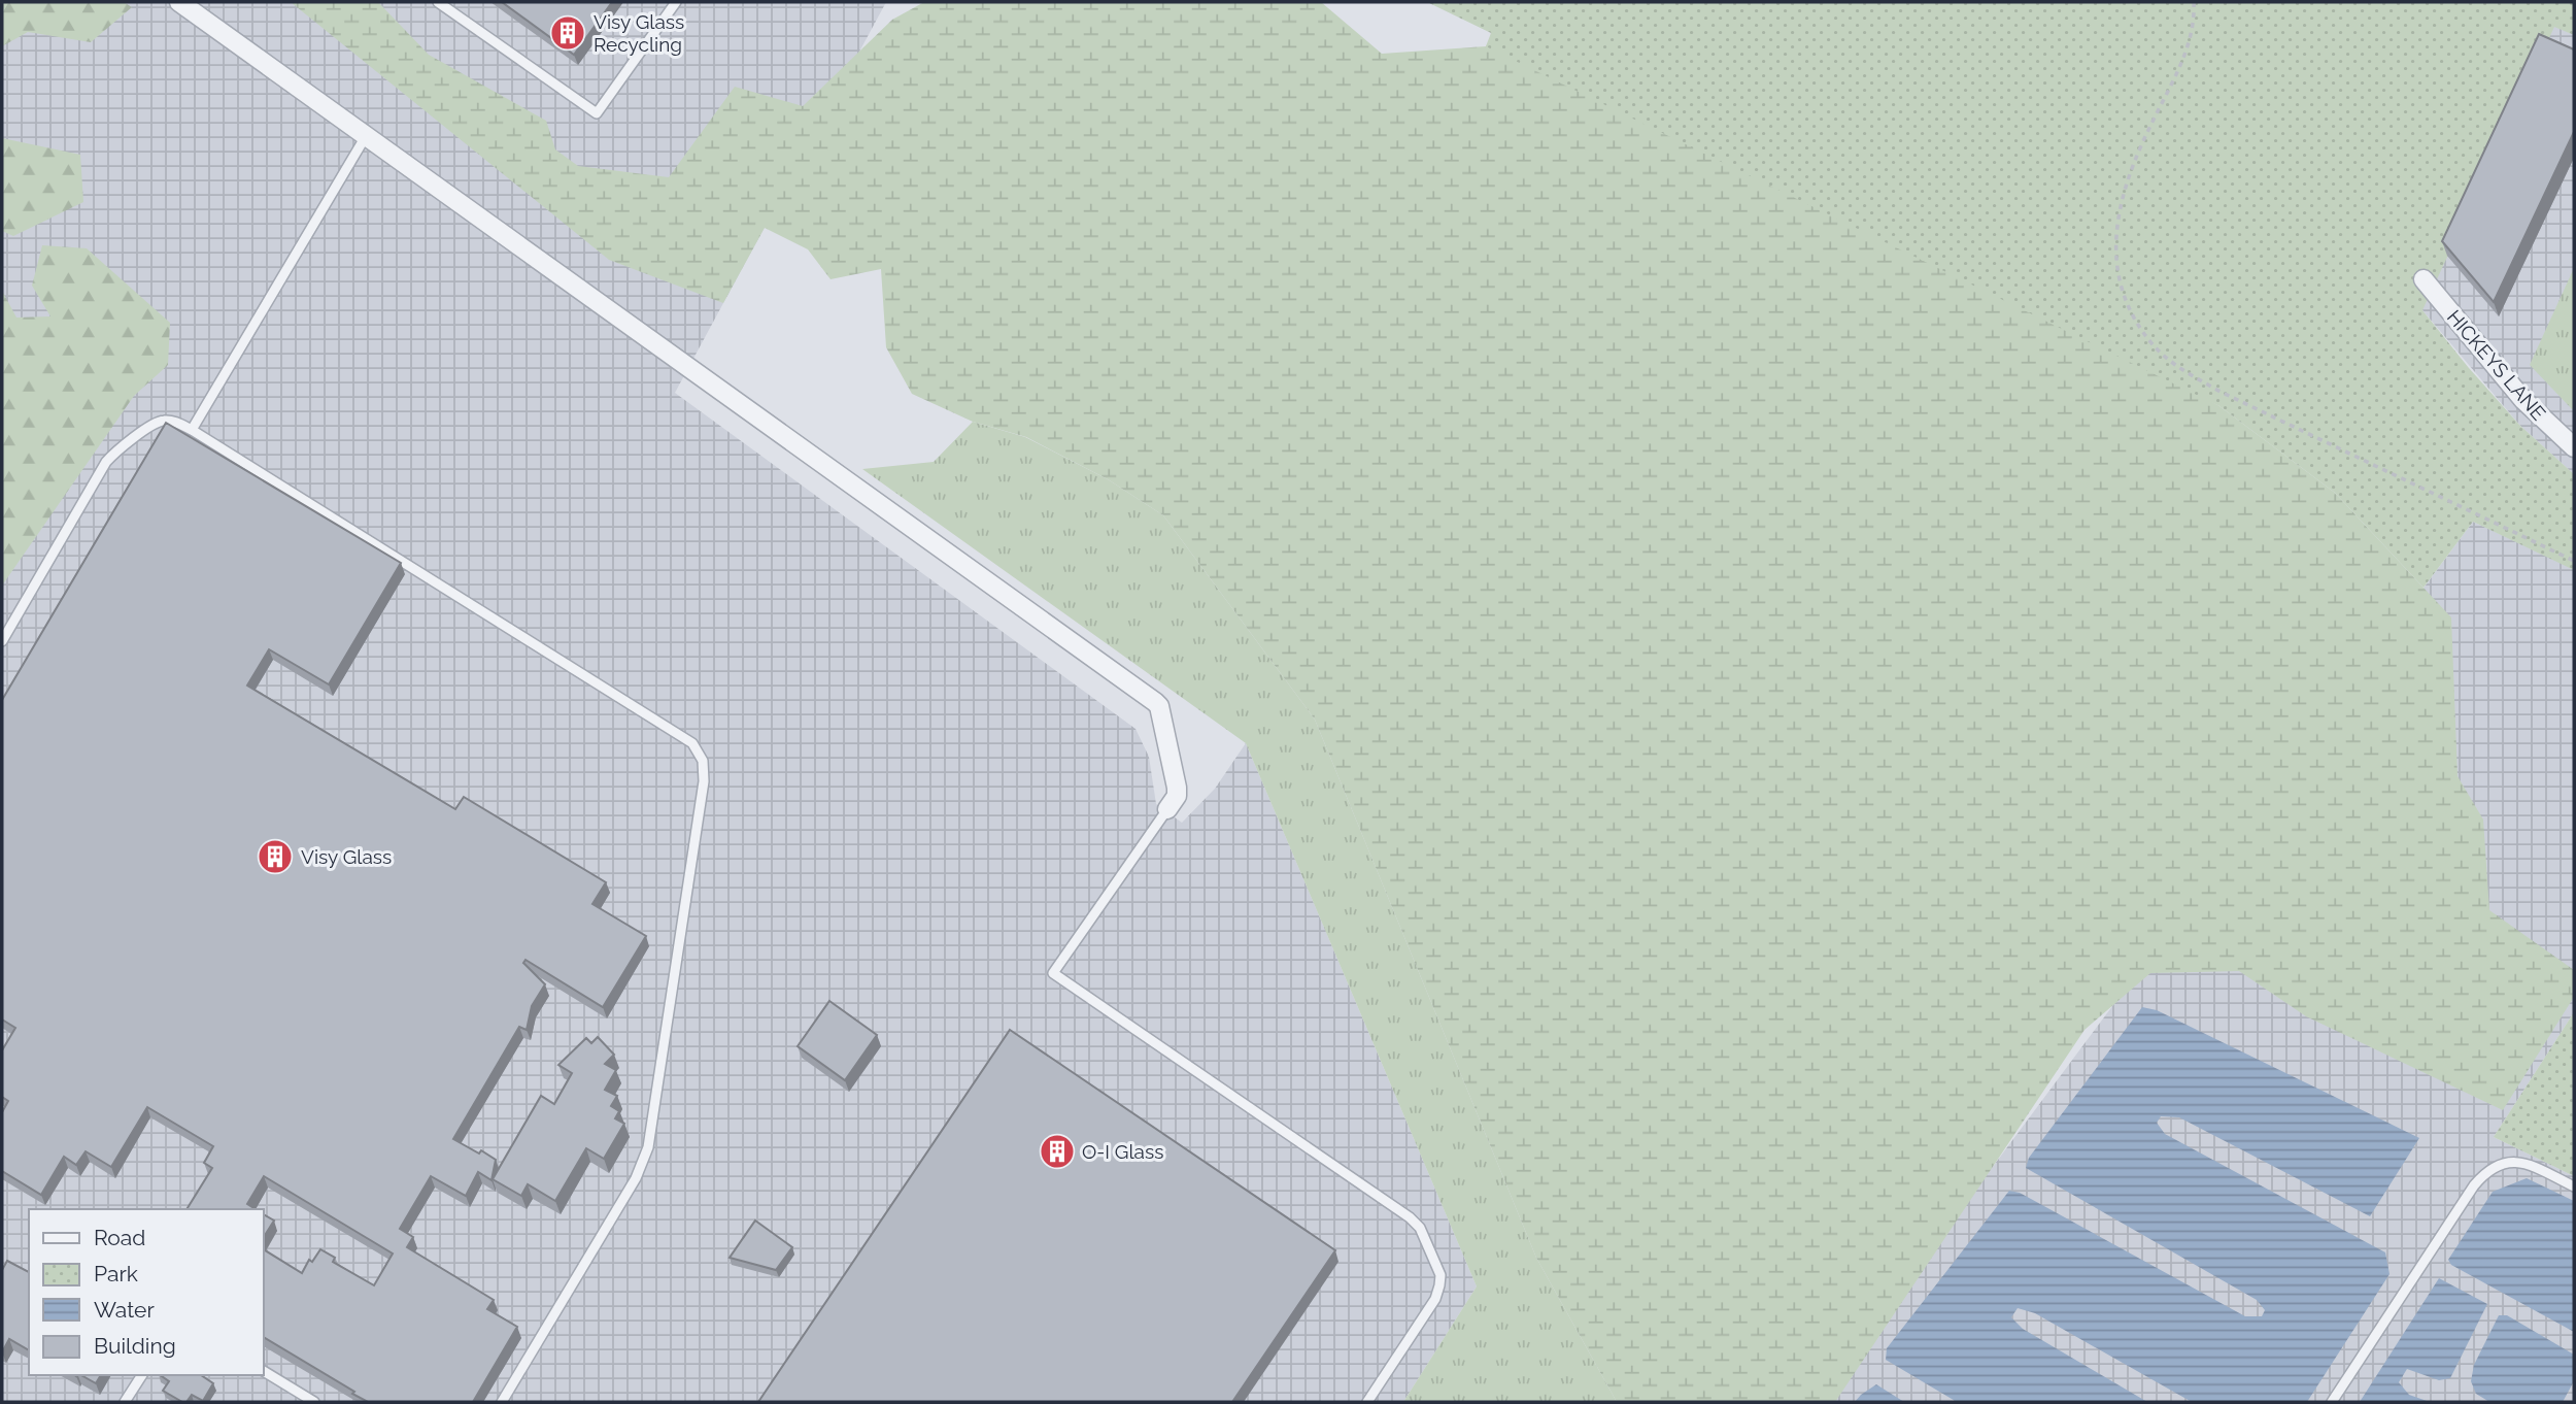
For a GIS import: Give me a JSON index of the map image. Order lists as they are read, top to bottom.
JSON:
{
  "streets": {
    "street": ["HICKEYS LANE"]
  },
  "places": {
    "building": ["Visy Glass Recycling", "Visy Glass", "O-I Glass"]
  },
  "legend": [
    "Road",
    "Park",
    "Water",
    "Building"
  ]
}
